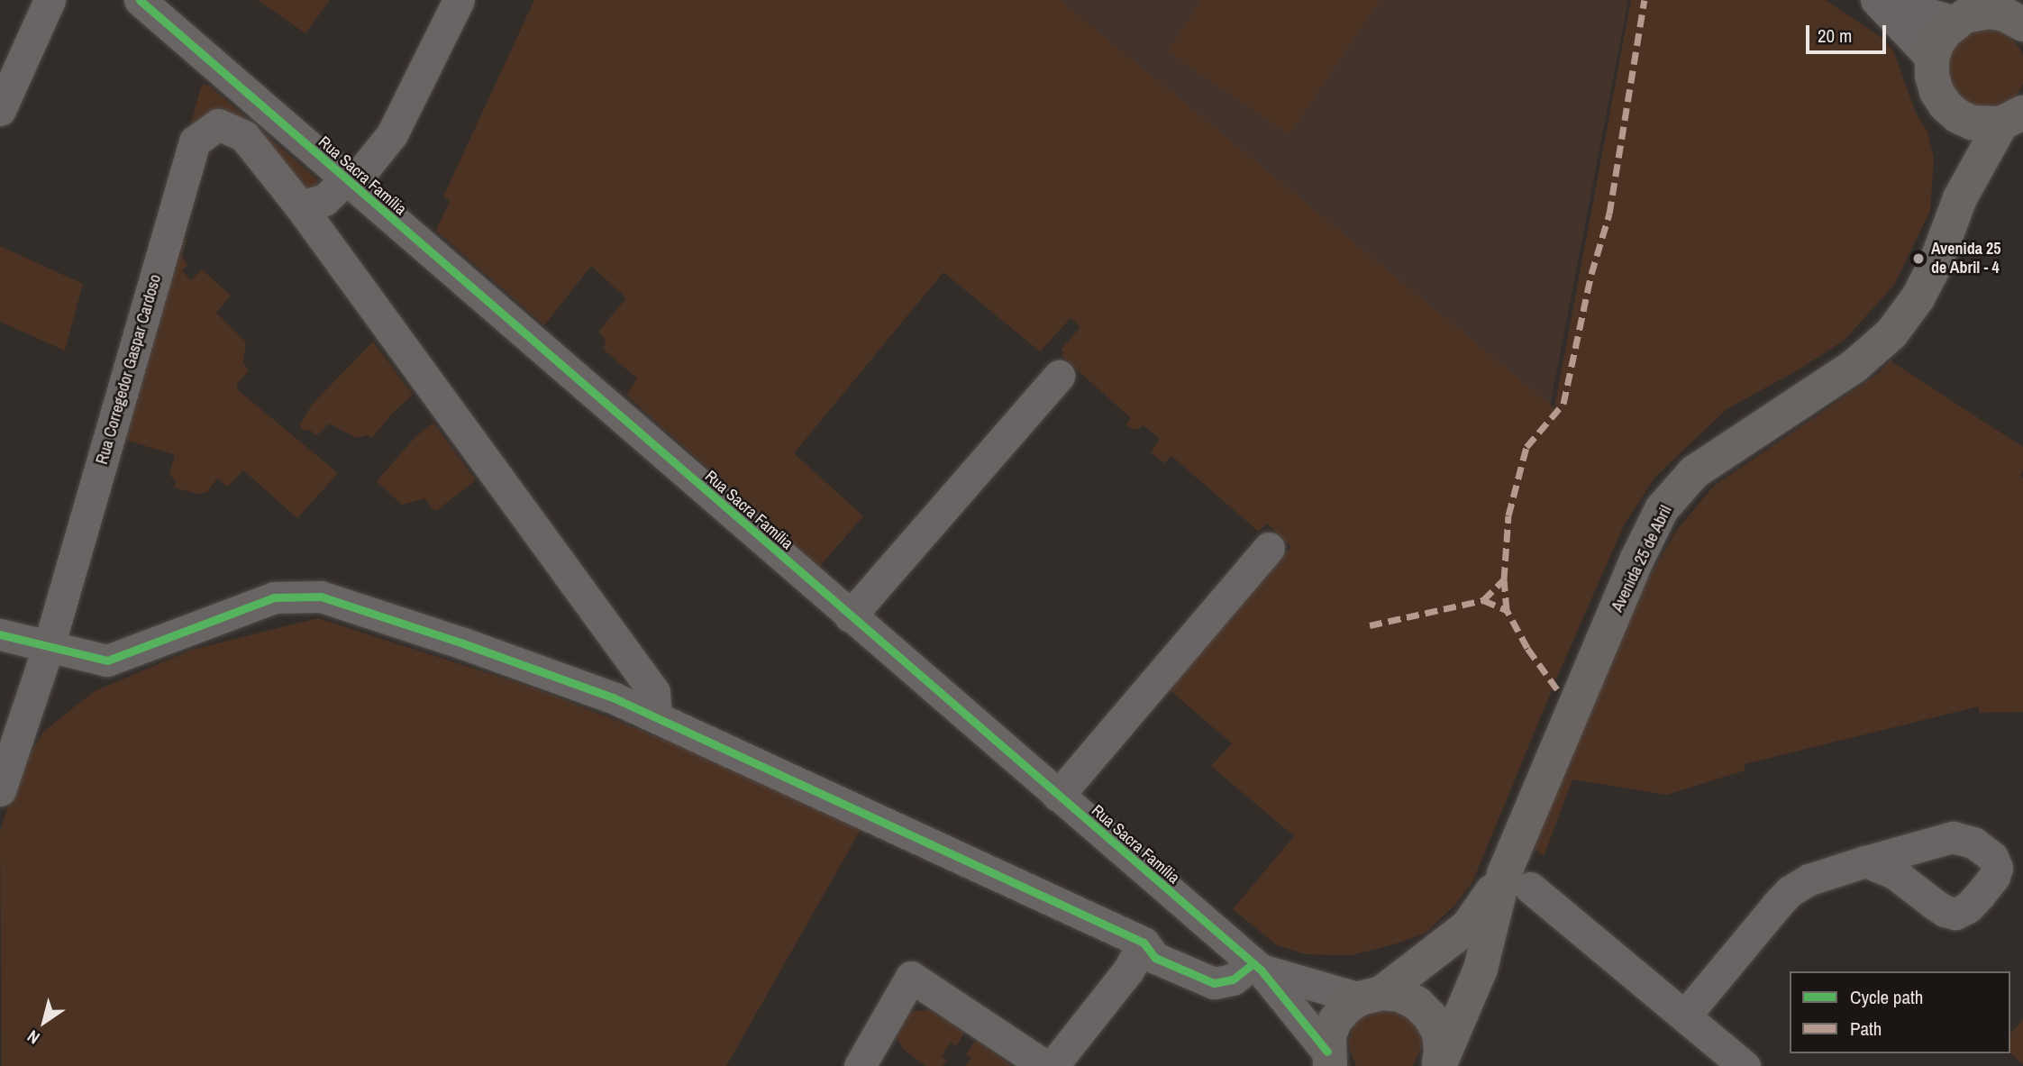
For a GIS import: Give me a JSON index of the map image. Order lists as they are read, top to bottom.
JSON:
{
  "streets": {
    "main road": ["Avenida 25 de Abril"],
    "street": ["Rua Sacra Família", "Rua Corregedor Gaspar Cardoso"]
  },
  "crossings": [
    ["Rua Sacra Família", "Avenida 25 de Abril"]
  ],
  "places": ["Avenida 25 de Abril - 4"],
  "legend": ["Cycle path", "Path"],
  "scale_bar": "20 m",
  "north": "bottom left"
}
